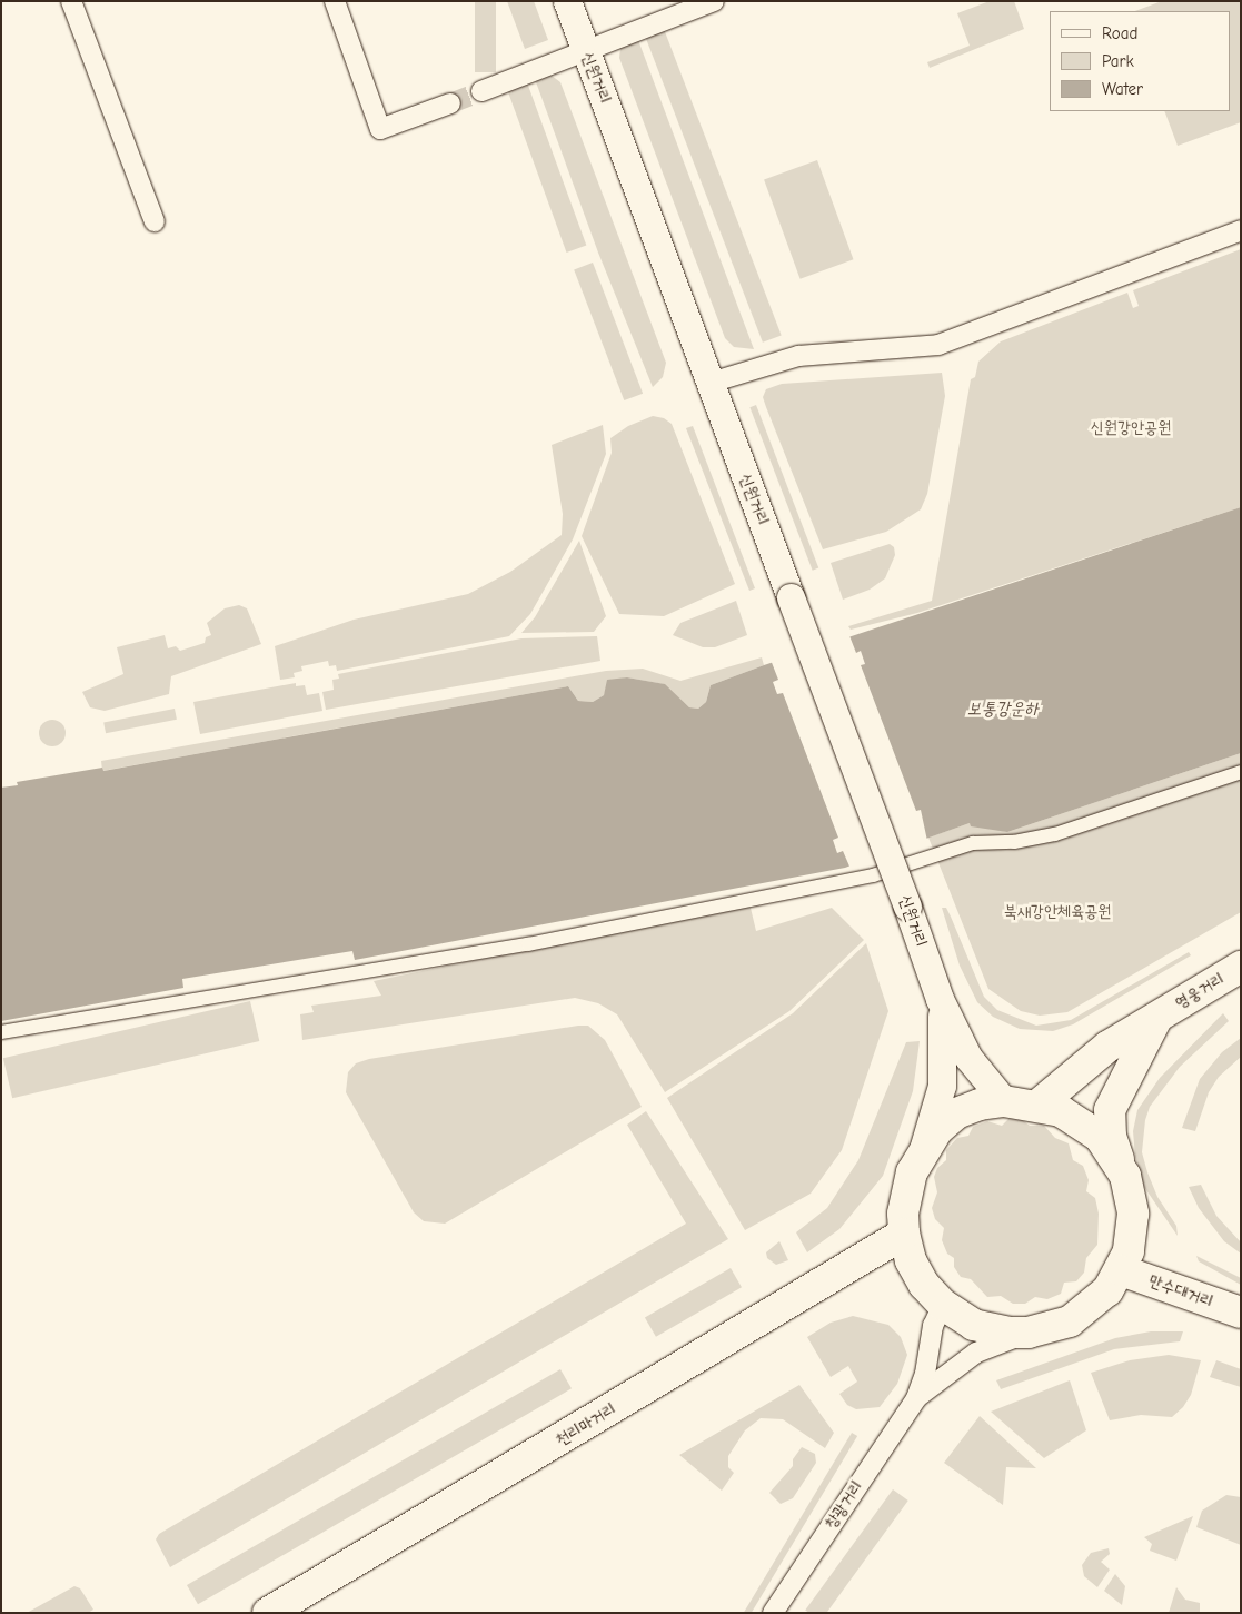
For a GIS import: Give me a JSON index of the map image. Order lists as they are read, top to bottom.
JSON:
{
  "streets": {
    "main road": [
      "신원거리",
      "영웅거리",
      "만수대거리",
      "천리마거리"
    ],
    "street": ["창광거리"]
  },
  "water": ["보통강운하"],
  "parks": ["신원강안공원", "북새강안체육공원"],
  "legend": ["Road", "Park", "Water"]
}
